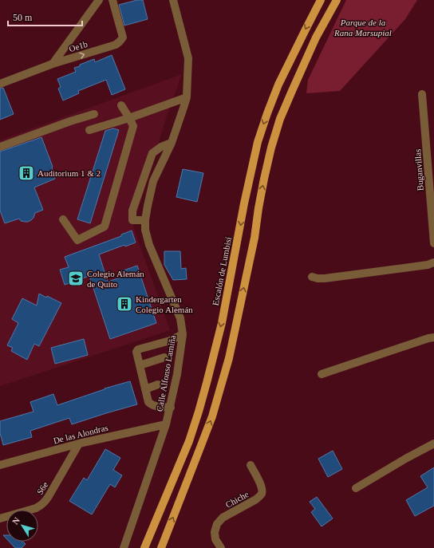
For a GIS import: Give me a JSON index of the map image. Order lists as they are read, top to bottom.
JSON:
{
  "streets": {
    "main road": ["Escalón de Lumbisí"],
    "street": [
      "Oe1b",
      "Buganvillas",
      "Calle Alfonso Lamiña",
      "De las Alondras",
      "S6e",
      "Chiche"
    ]
  },
  "crossings": [
    ["Calle Alfonso Lamiña", "De las Alondras"],
    ["De las Alondras", "S6e"]
  ],
  "parks": ["Parque de la Rana Marsupial"],
  "places": {
    "building": ["Auditorium 1 & 2", "Kindergarten Colegio Alemán"],
    "school or university": ["Colegio Alemán de Quito"]
  },
  "scale_bar": "50 m",
  "north": "top left"
}
